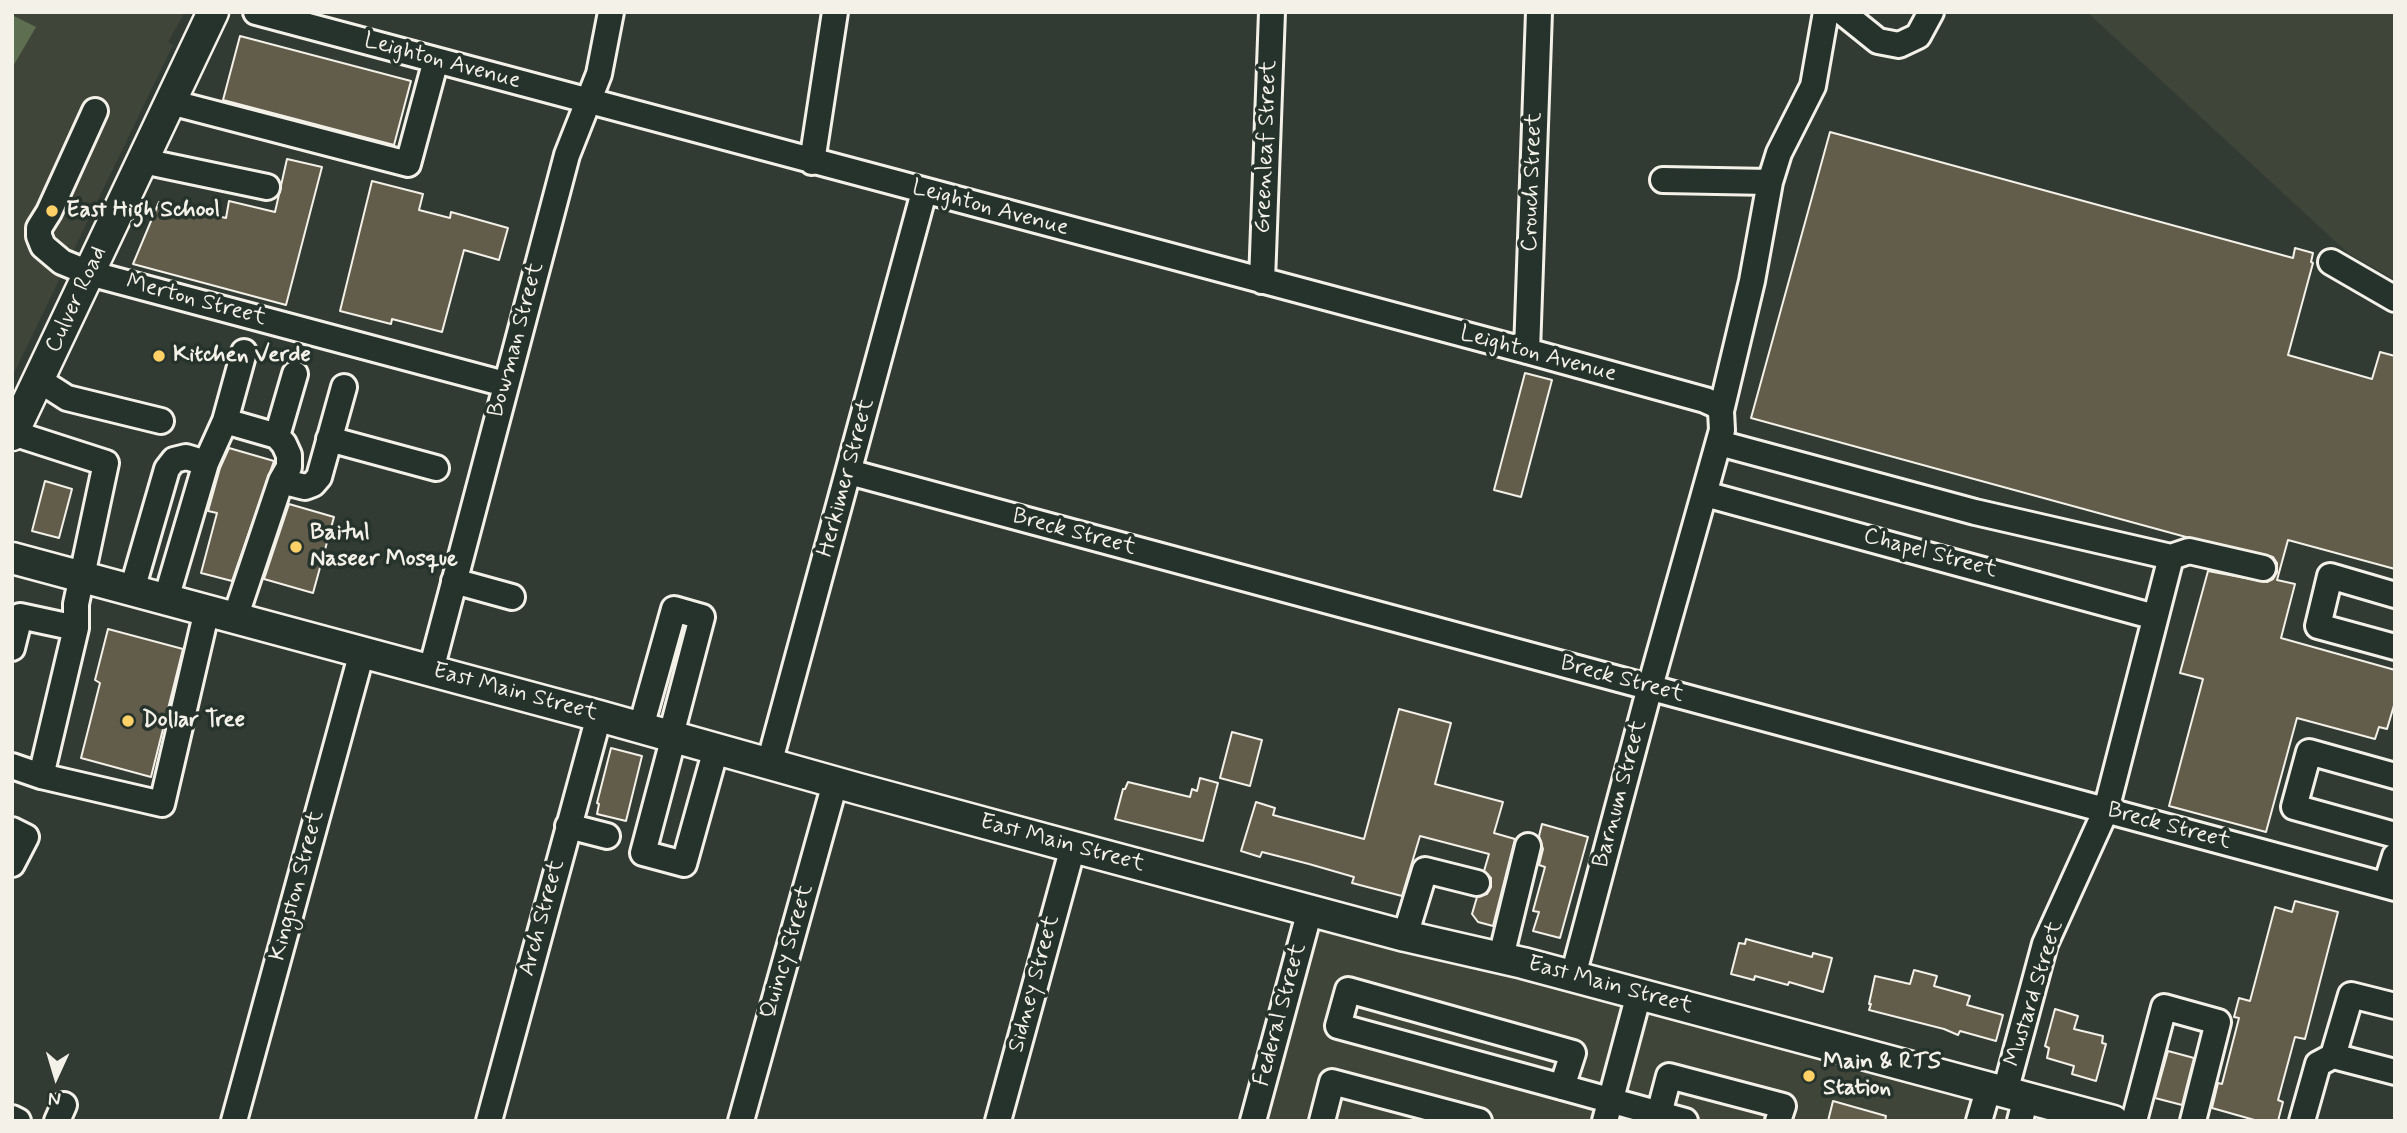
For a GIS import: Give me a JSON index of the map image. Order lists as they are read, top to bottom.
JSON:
{
  "streets": {
    "main road": ["Culver Road", "East Main Street"],
    "street": [
      "Leighton Avenue",
      "Greenleaf Street",
      "Crouch Street",
      "Merton Street",
      "Bowman Street",
      "Herkimer Street",
      "Breck Street",
      "Chapel Street",
      "Barnum Street",
      "Kingston Street",
      "Arch Street",
      "Quincy Street",
      "Sidney Street",
      "Mustard Street",
      "Federal Street"
    ]
  },
  "crossings": [
    ["Leighton Avenue", "Greenleaf Street"],
    ["Leighton Avenue", "Crouch Street"],
    ["Leighton Avenue", "Bowman Street"],
    ["Leighton Avenue", "Herkimer Street"],
    ["Leighton Avenue", "Barnum Street"],
    ["Culver Road", "Merton Street"],
    ["Merton Street", "Bowman Street"],
    ["Bowman Street", "East Main Street"],
    ["Herkimer Street", "Breck Street"],
    ["Herkimer Street", "East Main Street"],
    ["Breck Street", "Barnum Street"],
    ["Breck Street", "Mustard Street"],
    ["Chapel Street", "Barnum Street"],
    ["Chapel Street", "Mustard Street"],
    ["East Main Street", "Barnum Street"],
    ["East Main Street", "Kingston Street"],
    ["East Main Street", "Arch Street"],
    ["East Main Street", "Quincy Street"],
    ["East Main Street", "Sidney Street"],
    ["East Main Street", "Mustard Street"],
    ["East Main Street", "Federal Street"]
  ],
  "places": [
    "East High School",
    "Kitchen Verde",
    "Baitul Naseer Mosque",
    "Dollar Tree",
    "Main & RTS Station"
  ],
  "north": "bottom"
}
